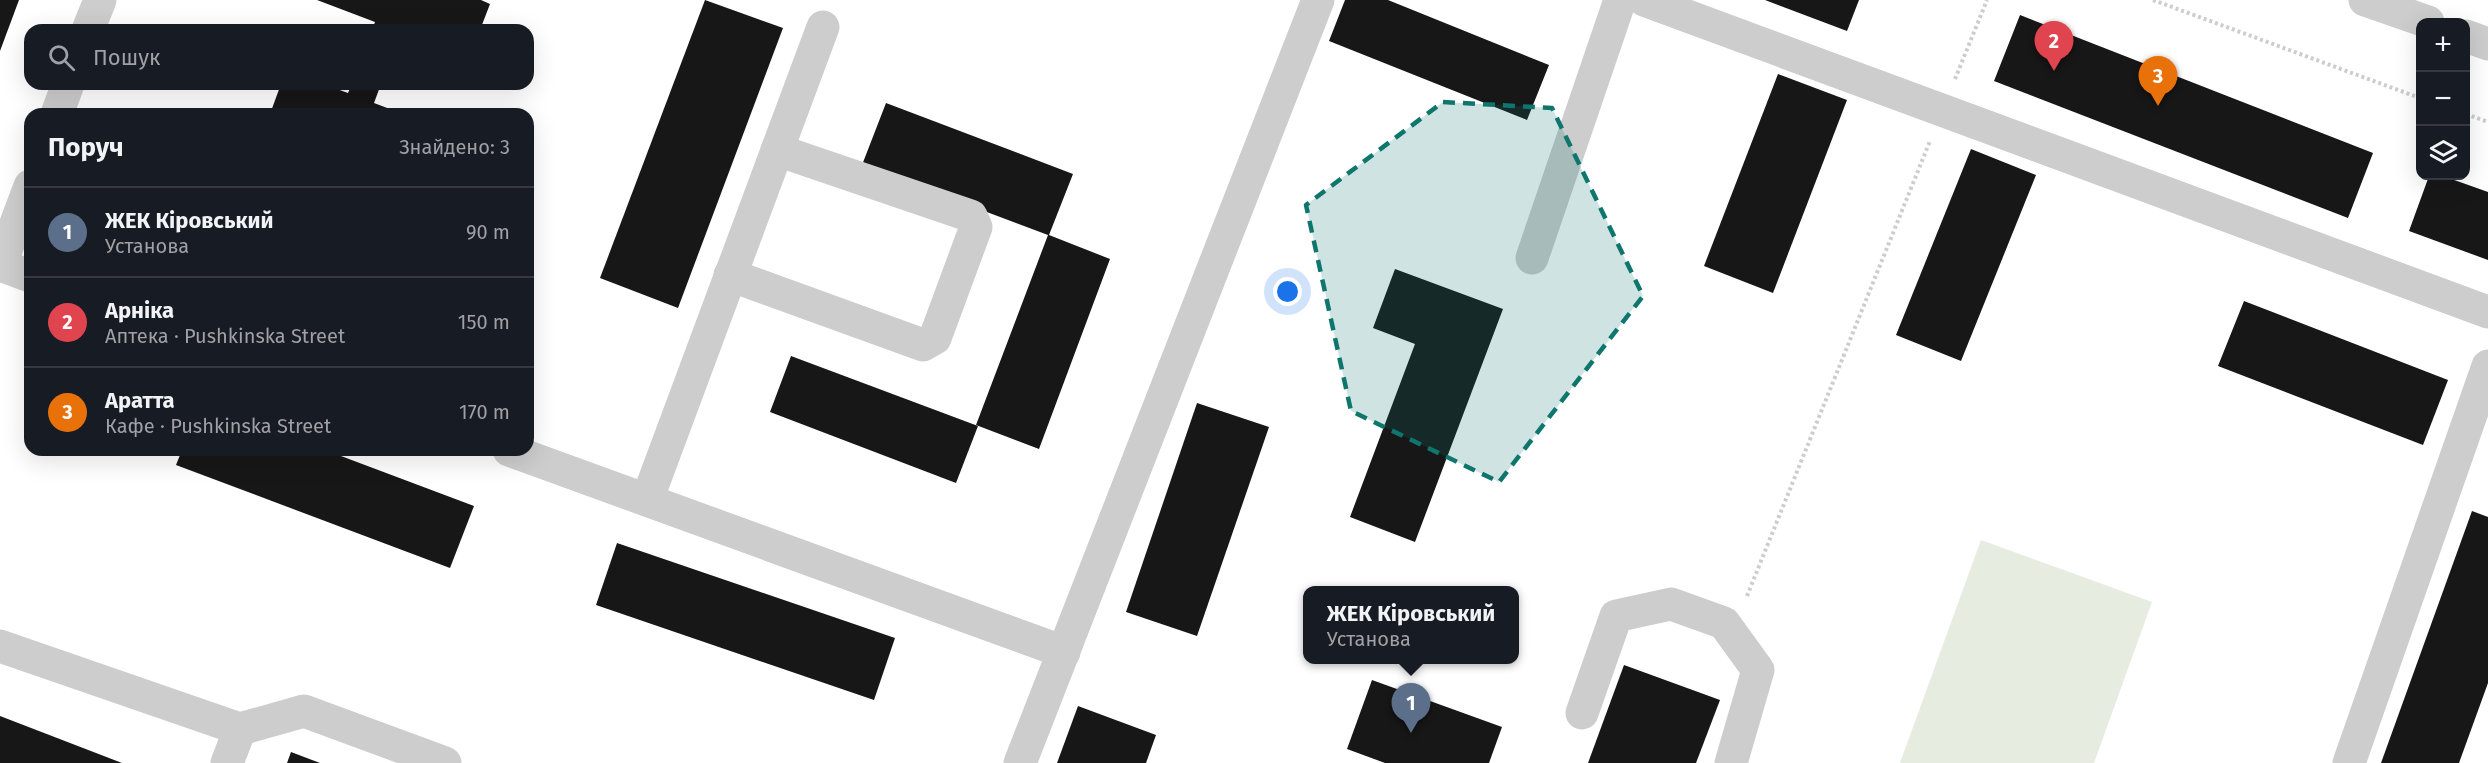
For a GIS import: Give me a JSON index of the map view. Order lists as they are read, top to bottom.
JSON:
{
  "page": {
    "map_buttons": ["+", "−"],
    "pins": ["2", "3", "1"],
    "search": "Пошук",
    "heading": ["Поруч", "Знайдено: 3"],
    "list": [
      {
        "mark": "1",
        "name": "ЖЕК Кіровський",
        "note": "Установа",
        "value": "90 m"
      },
      {
        "mark": "2",
        "name": "Арніка",
        "note": "Аптека · Pushkinska Street",
        "value": "150 m"
      },
      {
        "mark": "3",
        "name": "Аратта",
        "note": "Кафе · Pushkinska Street",
        "value": "170 m"
      }
    ],
    "popup": ["ЖЕК Кіровський", "Установа"]
  }
}
